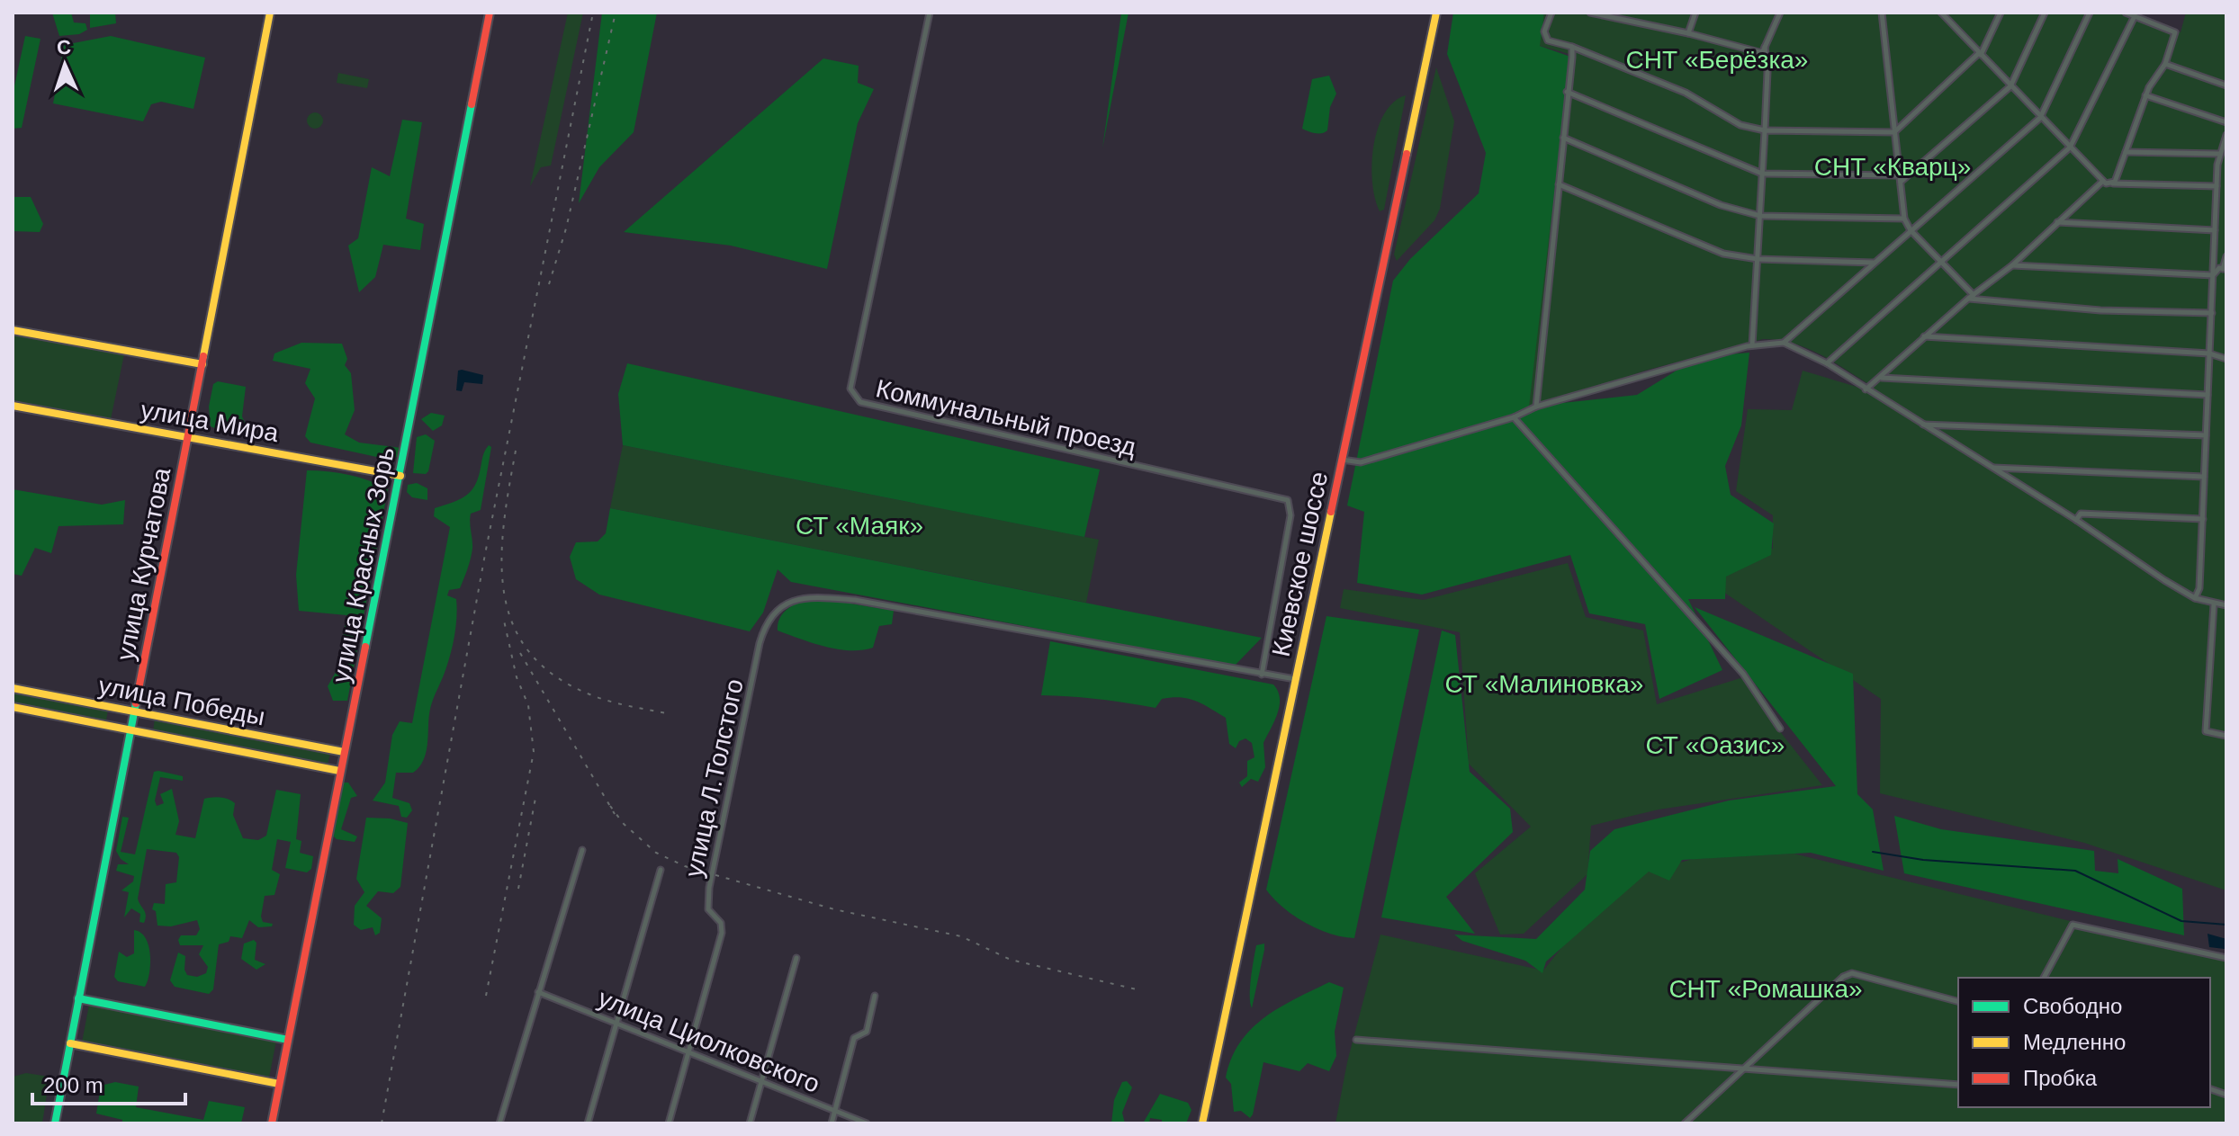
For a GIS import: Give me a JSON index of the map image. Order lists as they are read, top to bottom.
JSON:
{
  "streets": {
    "main road": [
      "улица Мира",
      "улица Курчатова",
      "Киевское шоссе",
      "улица Красных Зорь",
      "улица Победы"
    ],
    "street": ["Коммунальный проезд", "улица Л.Толстого", "улица Циолковского"]
  },
  "crossings": [
    ["Коммунальный проезд", "улица Л.Толстого"],
    ["улица Мира", "улица Курчатова"],
    ["улица Мира", "улица Красных Зорь"],
    ["улица Курчатова", "улица Победы"],
    ["улица Красных Зорь", "улица Победы"],
    ["улица Л.Толстого", "улица Циолковского"]
  ],
  "parks": [
    "СНТ «Берёзка»",
    "СНТ «Кварц»",
    "СТ «Маяк»",
    "СТ «Малиновка»",
    "СТ «Оазис»",
    "СНТ «Ромашка»"
  ],
  "legend": ["Свободно", "Медленно", "Пробка"],
  "scale_bar": "200 m",
  "north": "top"
}
